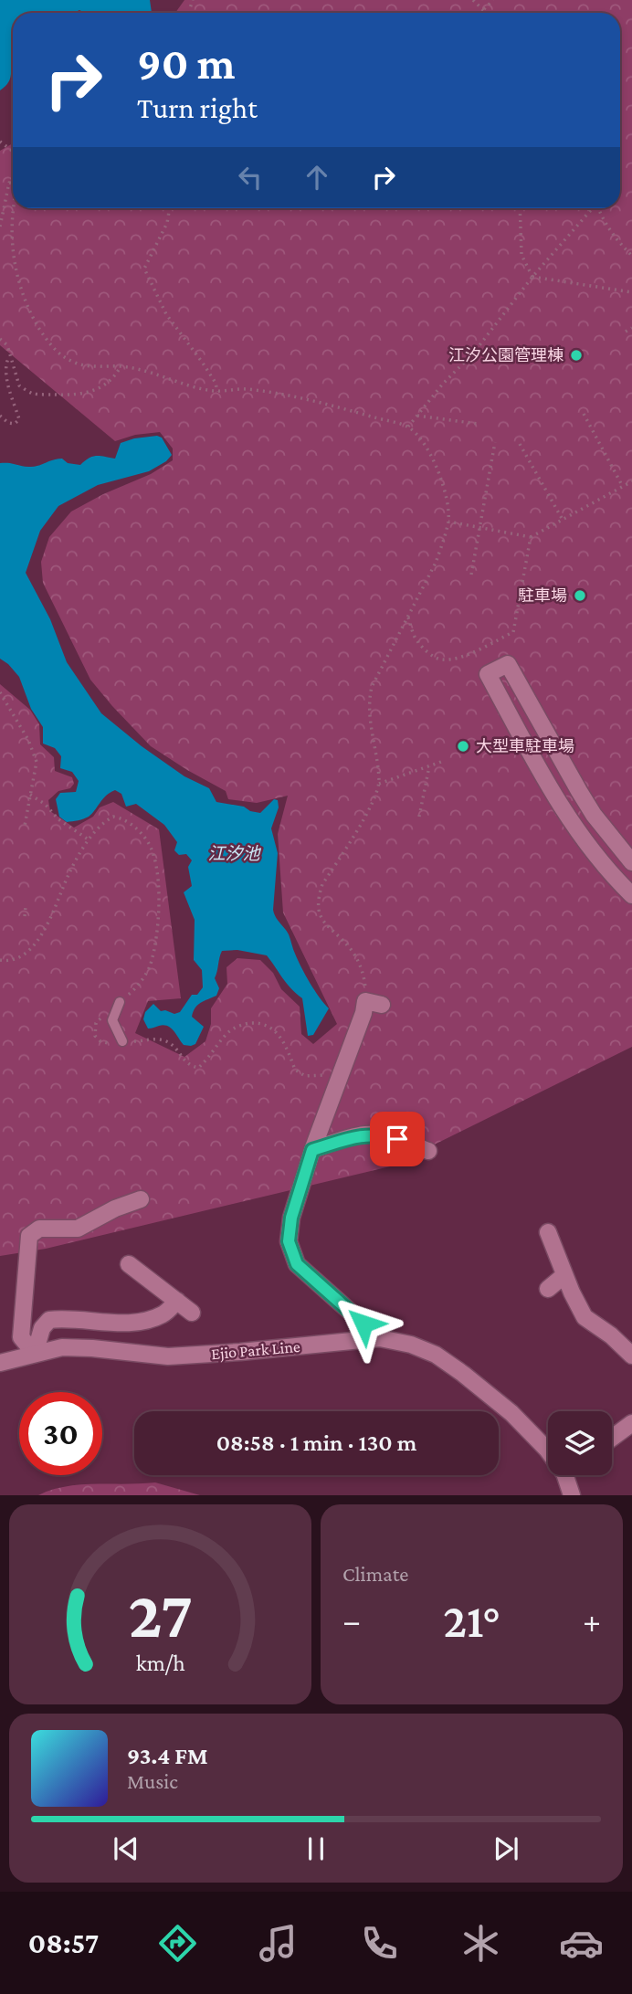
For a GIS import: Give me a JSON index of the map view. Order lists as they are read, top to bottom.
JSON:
{
  "streets": {
    "street": ["Ejio Park Line"]
  },
  "water": ["江汐池"],
  "places": ["江汐公園管理棟", "駐車場", "大型車駐車場"],
  "page": {
    "turn": ["90 m", "Turn right"],
    "limit": "30",
    "trip": "08:58 · 1 min · 130 m",
    "tile": "Climate",
    "heat": ["−", "21°", "+"],
    "song": ["93.4 FM", "Music"],
    "tabs": "08:57",
    "gauge": ["27", "km/h"]
  }
}
